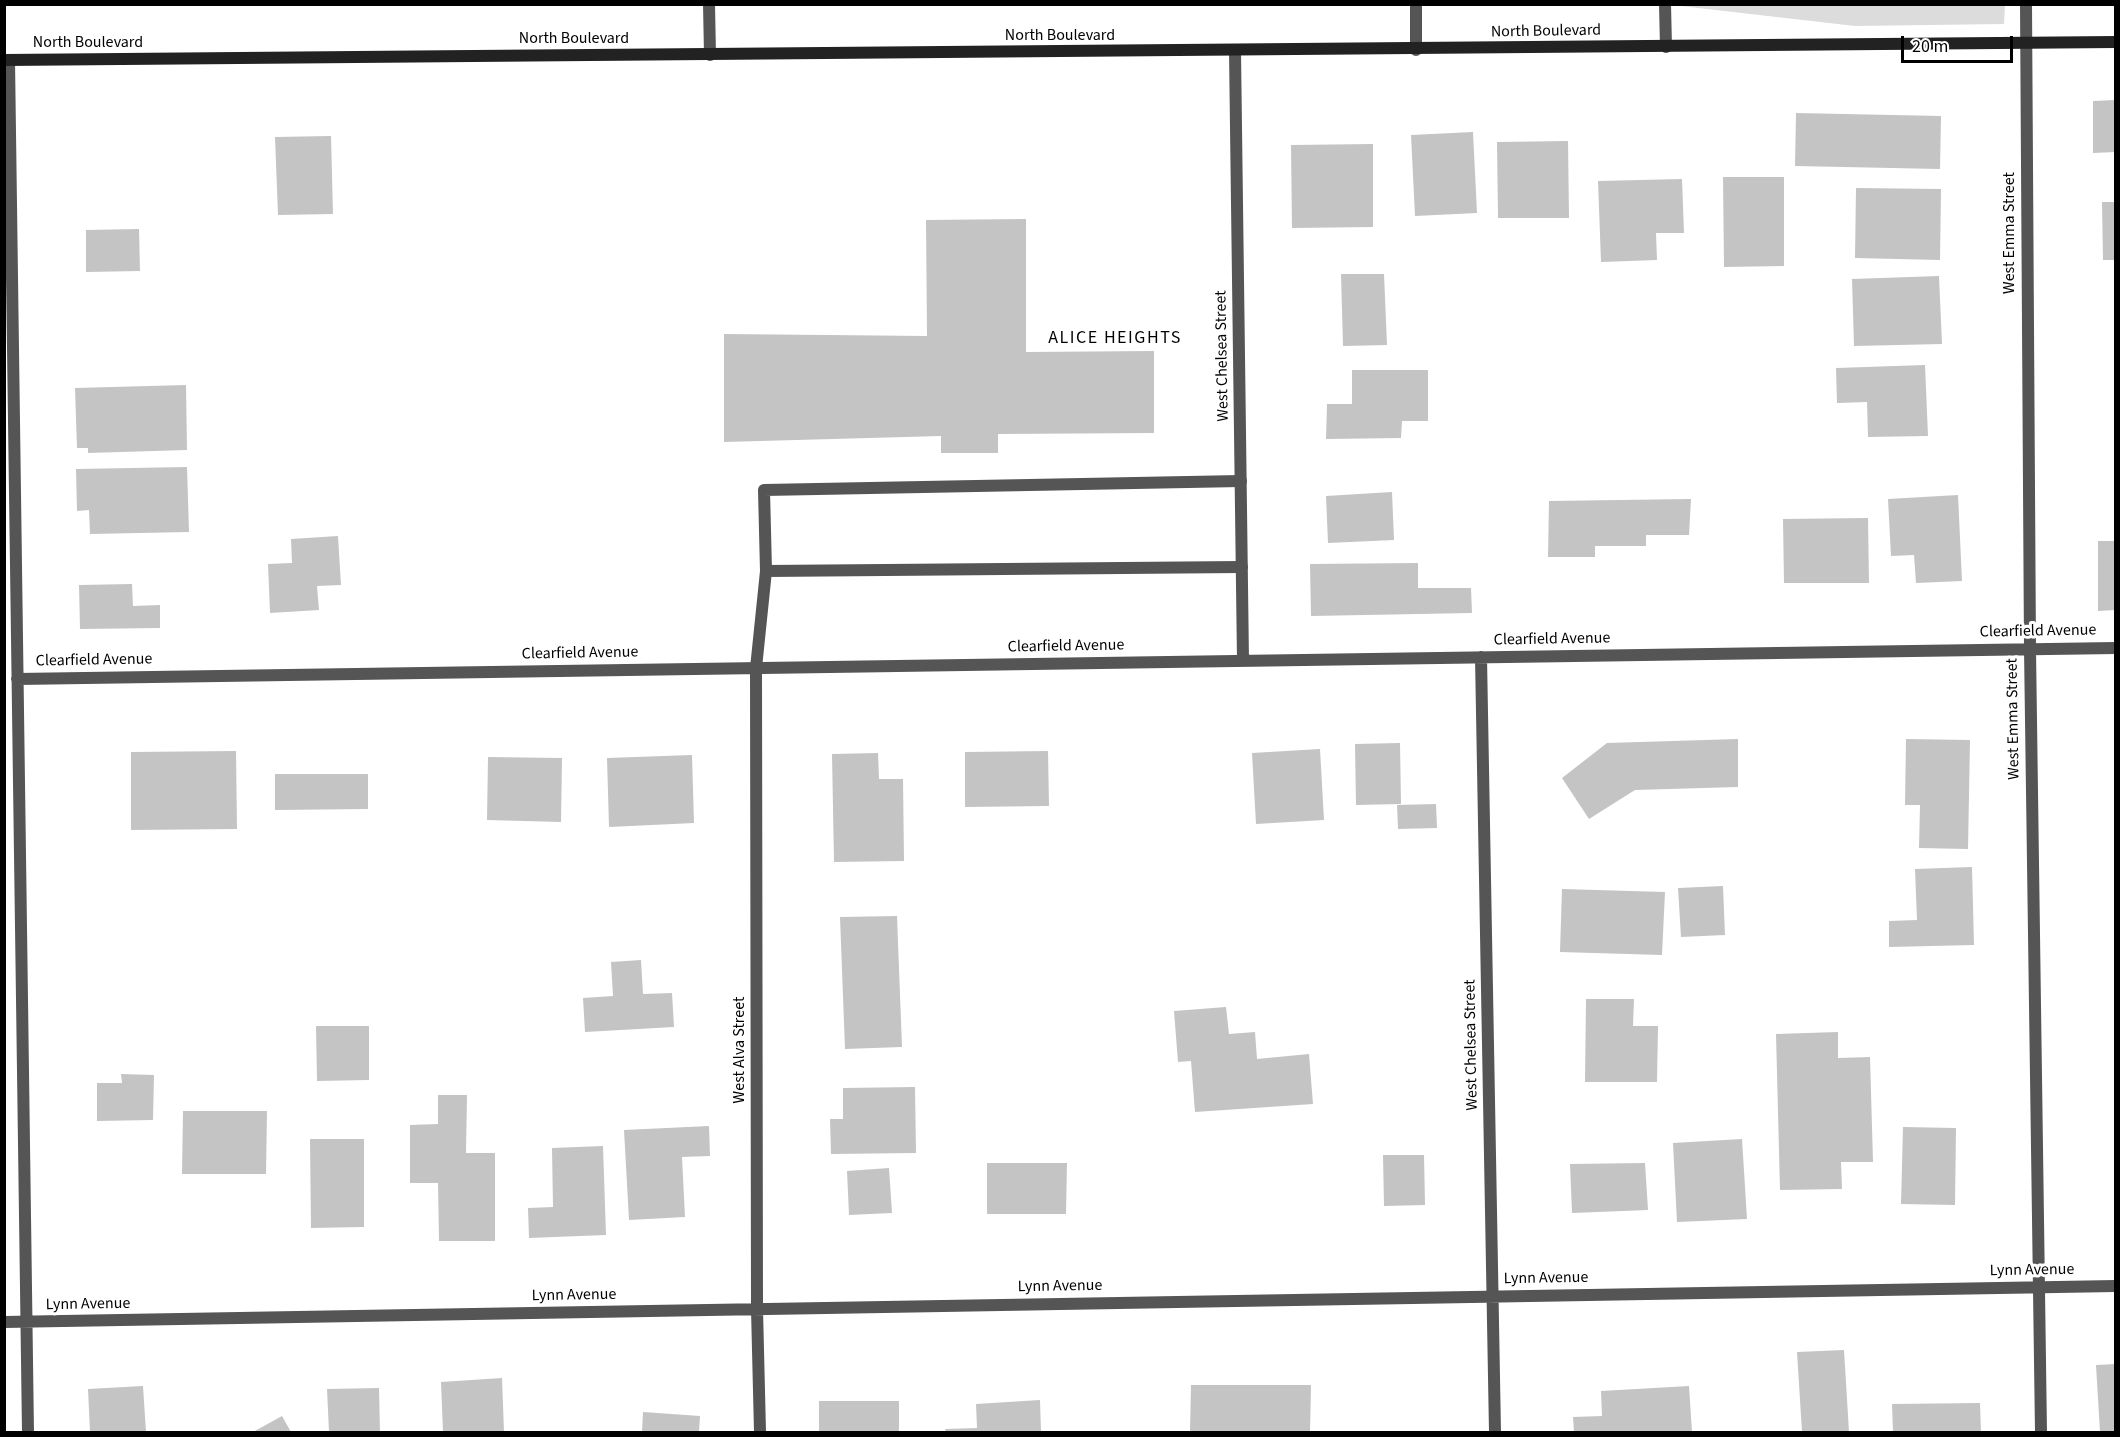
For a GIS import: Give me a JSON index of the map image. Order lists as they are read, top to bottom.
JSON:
{
  "streets": {
    "street": [
      "North Boulevard",
      "West Emma Street",
      "West Chelsea Street",
      "Clearfield Avenue",
      "West Alva Street",
      "Lynn Avenue"
    ]
  },
  "crossings": [
    ["North Boulevard", "West Emma Street"],
    ["North Boulevard", "West Chelsea Street"],
    ["West Emma Street", "Clearfield Avenue"],
    ["West Emma Street", "Lynn Avenue"],
    ["West Chelsea Street", "Clearfield Avenue"],
    ["West Chelsea Street", "West Alva Street"],
    ["West Chelsea Street", "Lynn Avenue"],
    ["Clearfield Avenue", "West Alva Street"],
    ["West Alva Street", "Lynn Avenue"]
  ],
  "districts": ["ALICE HEIGHTS"],
  "scale_bar": "20 m"
}
